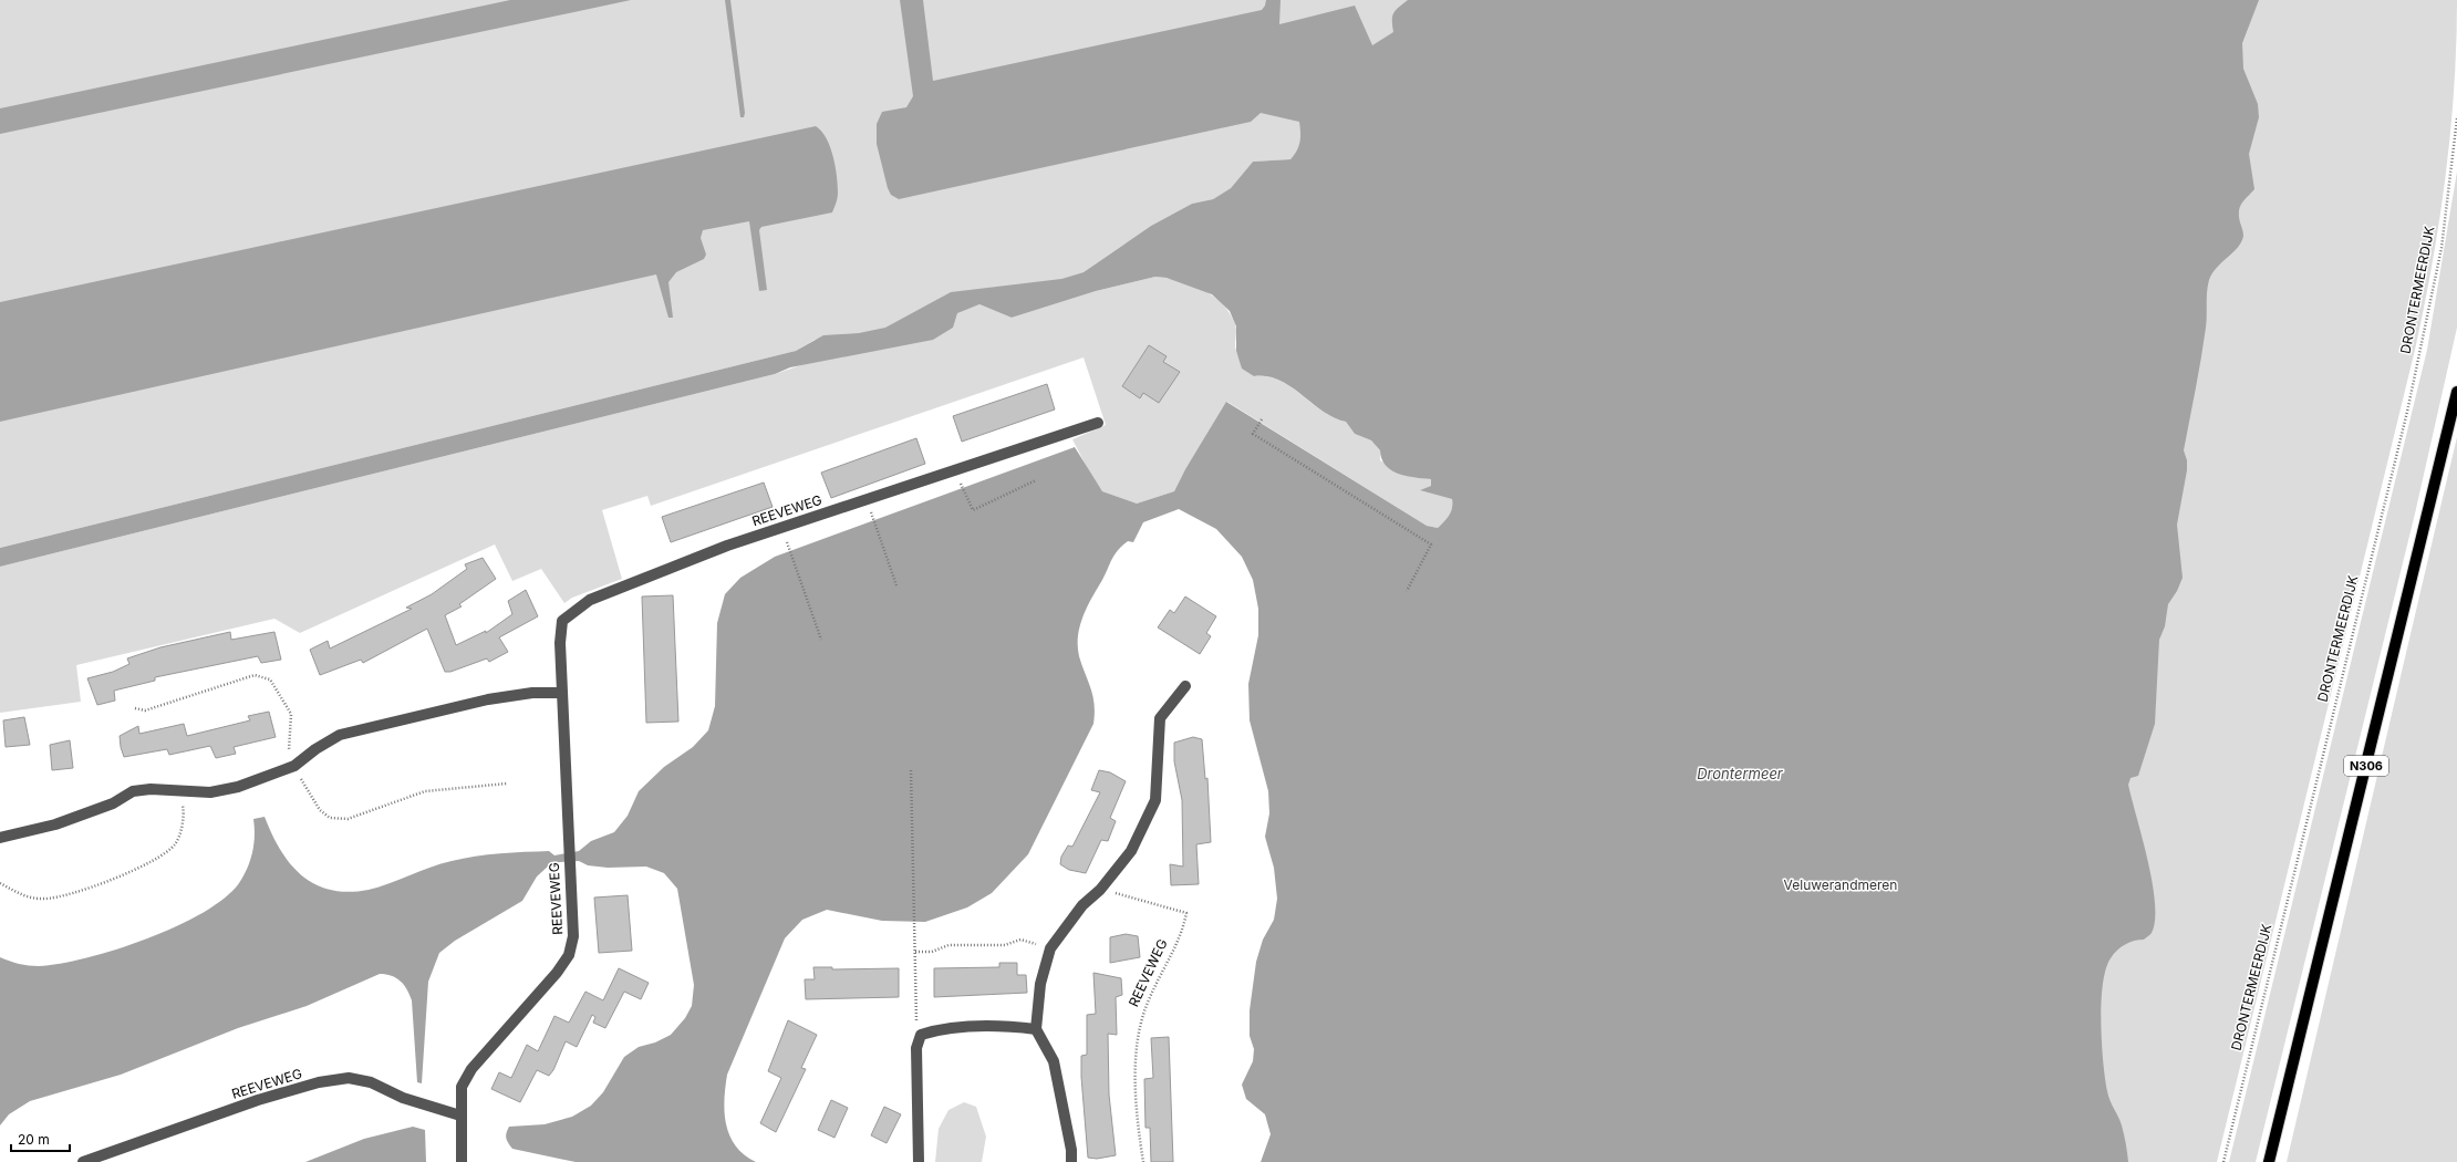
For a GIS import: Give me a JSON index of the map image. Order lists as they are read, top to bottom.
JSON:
{
  "streets": {
    "main road": ["N306"],
    "lane": ["REEVEWEG"],
    "path": ["DRONTERMEERDIJK"]
  },
  "water": ["Drontermeer"],
  "parks": ["Veluwerandmeren"],
  "scale_bar": "20 m"
}
